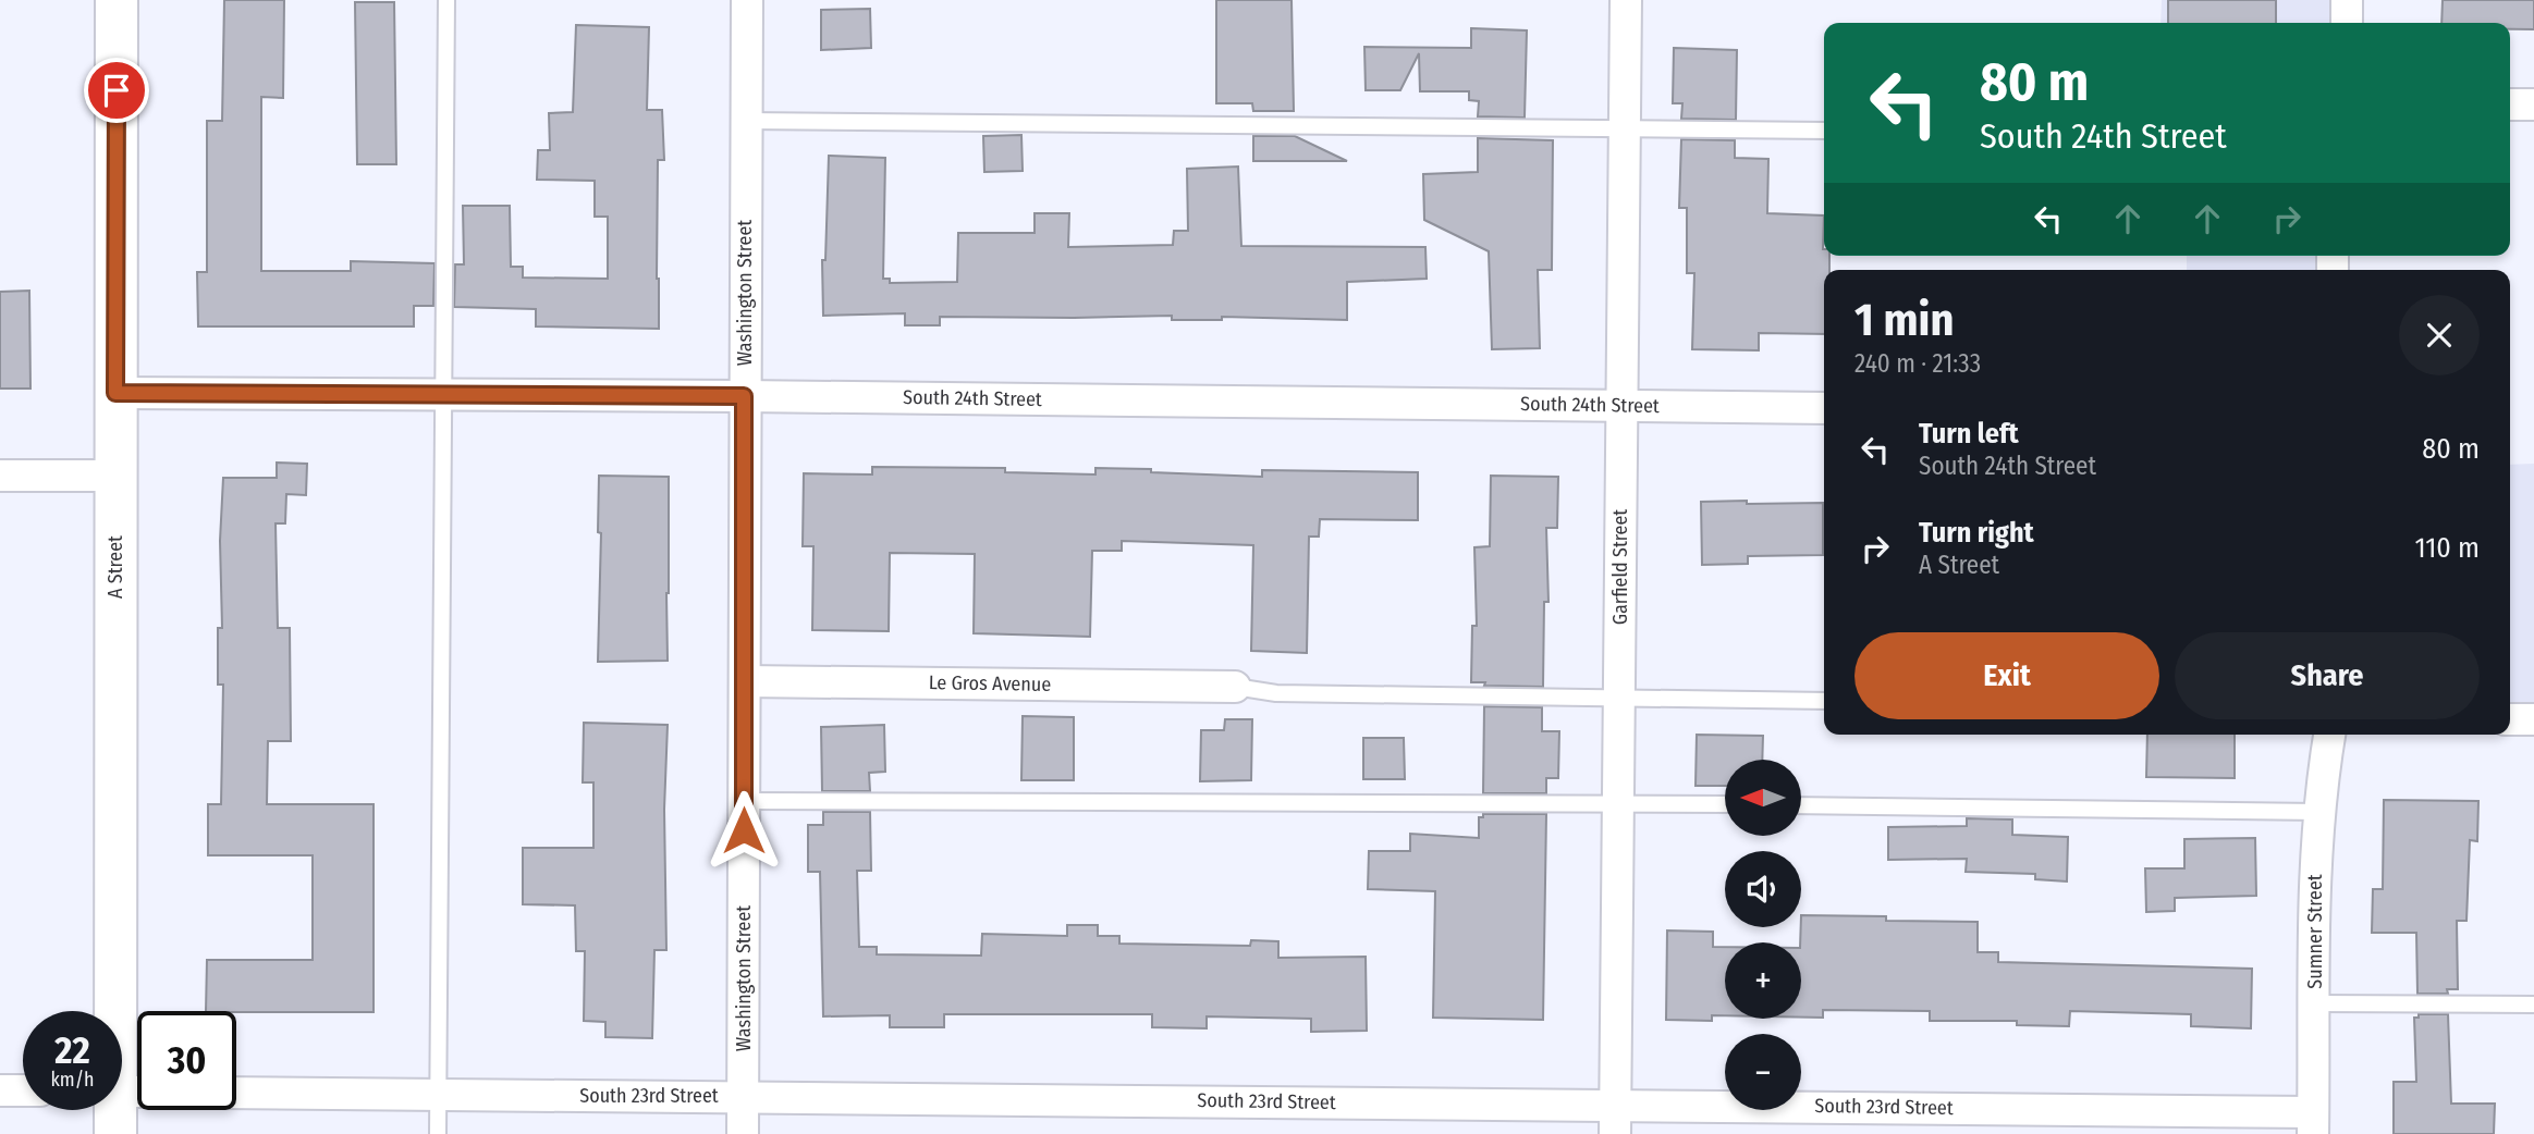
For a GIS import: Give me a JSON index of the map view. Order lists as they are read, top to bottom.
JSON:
{
  "streets": {
    "main road": ["A Street"],
    "street": [
      "Washington Street",
      "South 24th Street",
      "Garfield Street",
      "Le Gros Avenue",
      "Sumner Street",
      "South 23rd Street"
    ]
  },
  "crossings": [
    ["Washington Street", "South 24th Street"],
    ["Washington Street", "Le Gros Avenue"],
    ["Washington Street", "South 23rd Street"],
    ["South 24th Street", "A Street"],
    ["South 24th Street", "Garfield Street"],
    ["Garfield Street", "South 23rd Street"],
    ["Sumner Street", "South 23rd Street"]
  ],
  "north": "left",
  "page": {
    "turn": ["80 m", "South 24th Street"],
    "heading": ["1 min", "240 m · 21:33"],
    "list": [
      {
        "name": "Turn left",
        "note": "South 24th Street",
        "value": "80 m"
      },
      {
        "name": "Turn right",
        "note": "A Street",
        "value": "110 m"
      }
    ],
    "buttons": ["Exit", "Share"],
    "map_buttons": ["+", "−"],
    "speed": "22 km/h",
    "limit": "30"
  }
}
